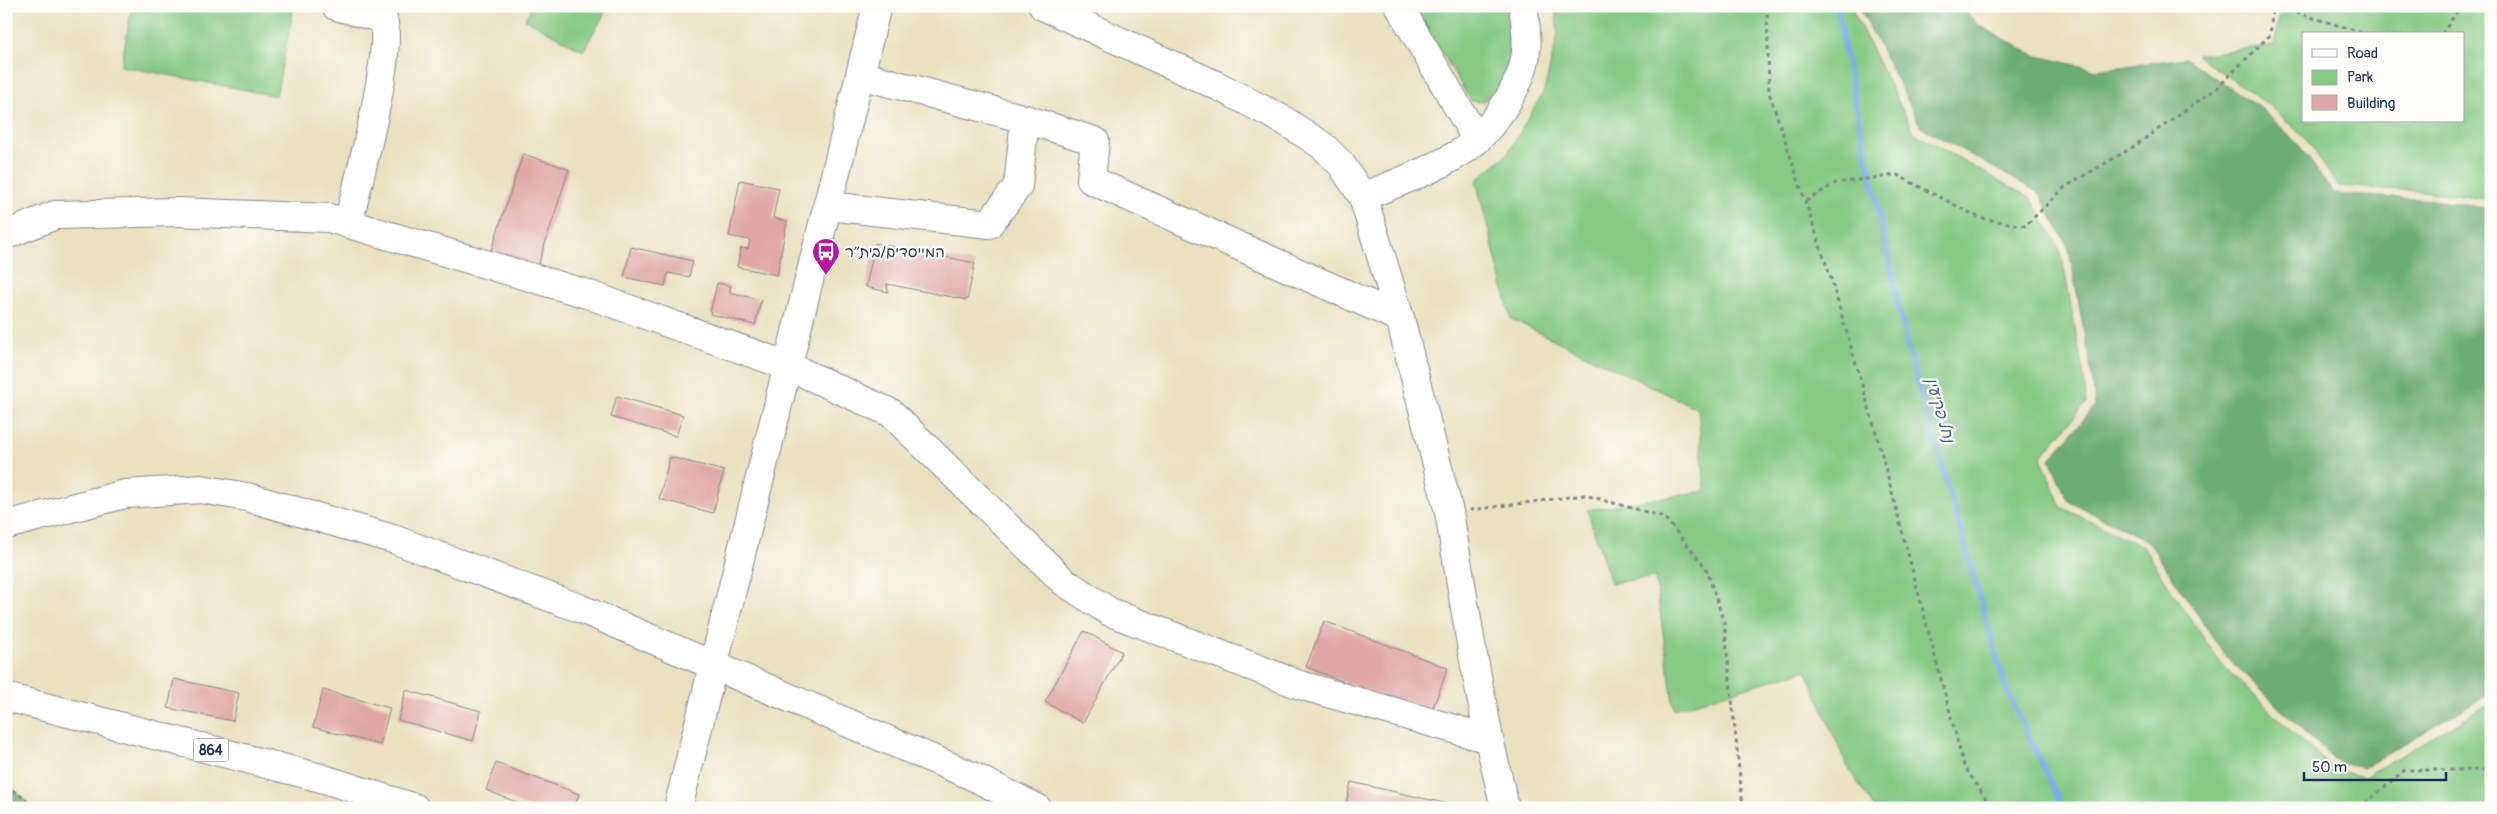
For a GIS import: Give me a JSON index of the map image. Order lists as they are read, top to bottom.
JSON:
{
  "streets": {
    "street": ["864"]
  },
  "water": ["נחל פקיעין"],
  "places": {
    "bus stop": ["המייסדים/בית״ר"]
  },
  "legend": ["Road", "Park", "Building"],
  "scale_bar": "50 m"
}
